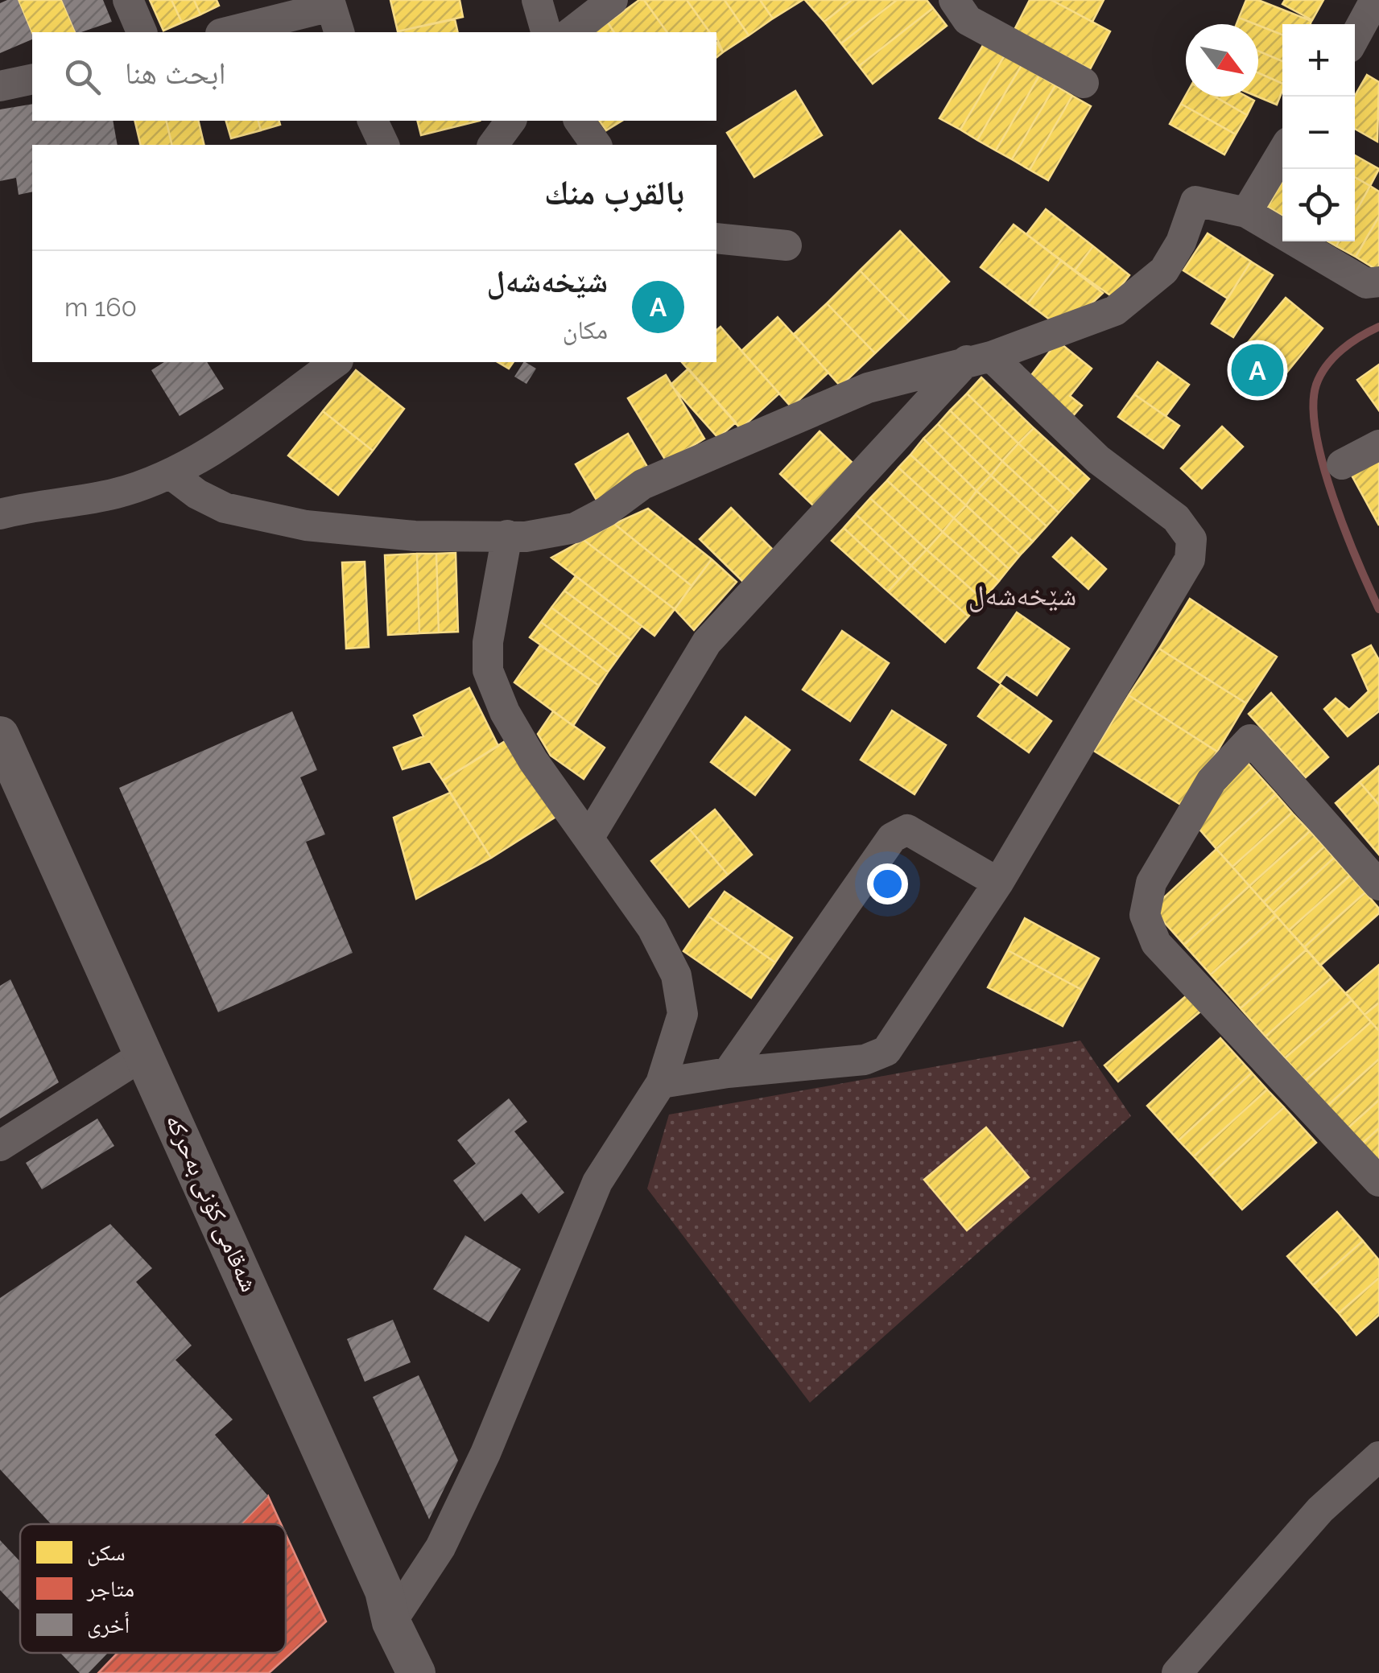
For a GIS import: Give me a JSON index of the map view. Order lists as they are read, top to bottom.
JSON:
{
  "streets": {
    "street": ["شەقامی کۆنی بەحرکە"]
  },
  "districts": ["شێخەشەل"],
  "legend": ["سكن", "متاجر", "أخرى"],
  "north": "bottom right",
  "page": {
    "map_buttons": ["+", "−"],
    "search": "ابحث هنا",
    "heading": "بالقرب منك",
    "list": [
      {
        "mark": "A",
        "name": "شێخه‌شه‌ل",
        "note": "مكان",
        "value": "160 m"
      }
    ],
    "pins": "A"
  }
}
